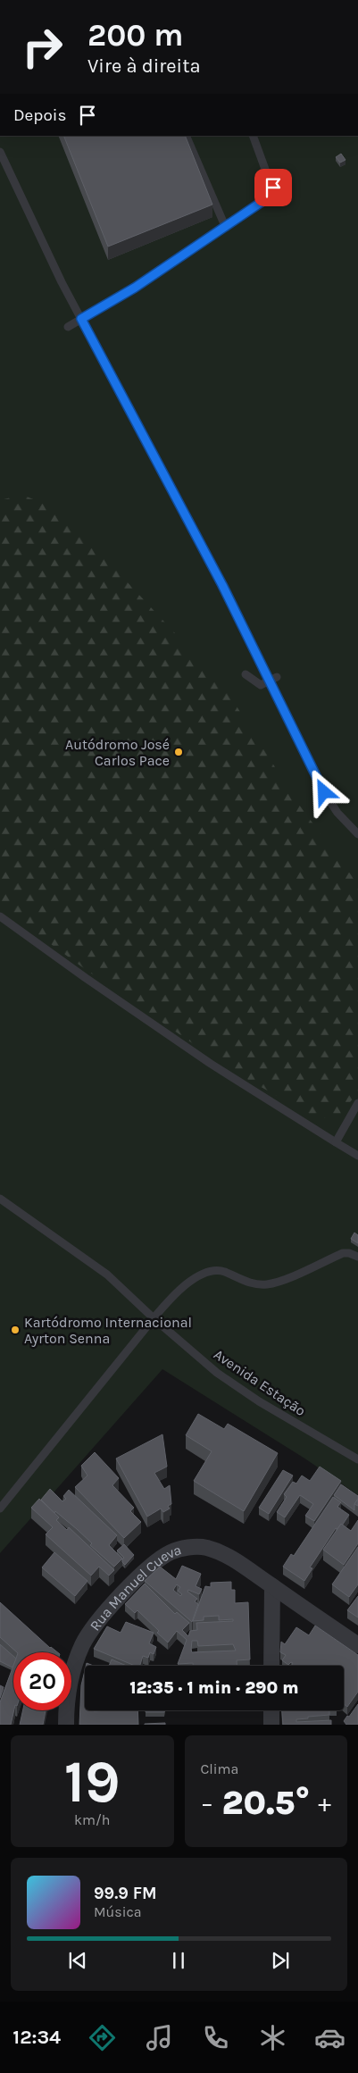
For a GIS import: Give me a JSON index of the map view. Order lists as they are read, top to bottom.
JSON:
{
  "streets": {
    "street": ["Rua Manuel Cueva"],
    "lane": ["Avenida Estação"]
  },
  "places": ["Autódromo José Carlos Pace", "Kartódromo Internacional Ayrton Senna"],
  "page": {
    "turn": ["200 m", "Vire à direita"],
    "then": "Depois",
    "limit": "20",
    "trip": "12:35 · 1 min · 290 m",
    "tile": [
      ["19", "km/h"],
      "Clima"
    ],
    "heat": ["−", "20.5°", "+"],
    "song": ["99.9 FM", "Música"],
    "tabs": "12:34"
  }
}
